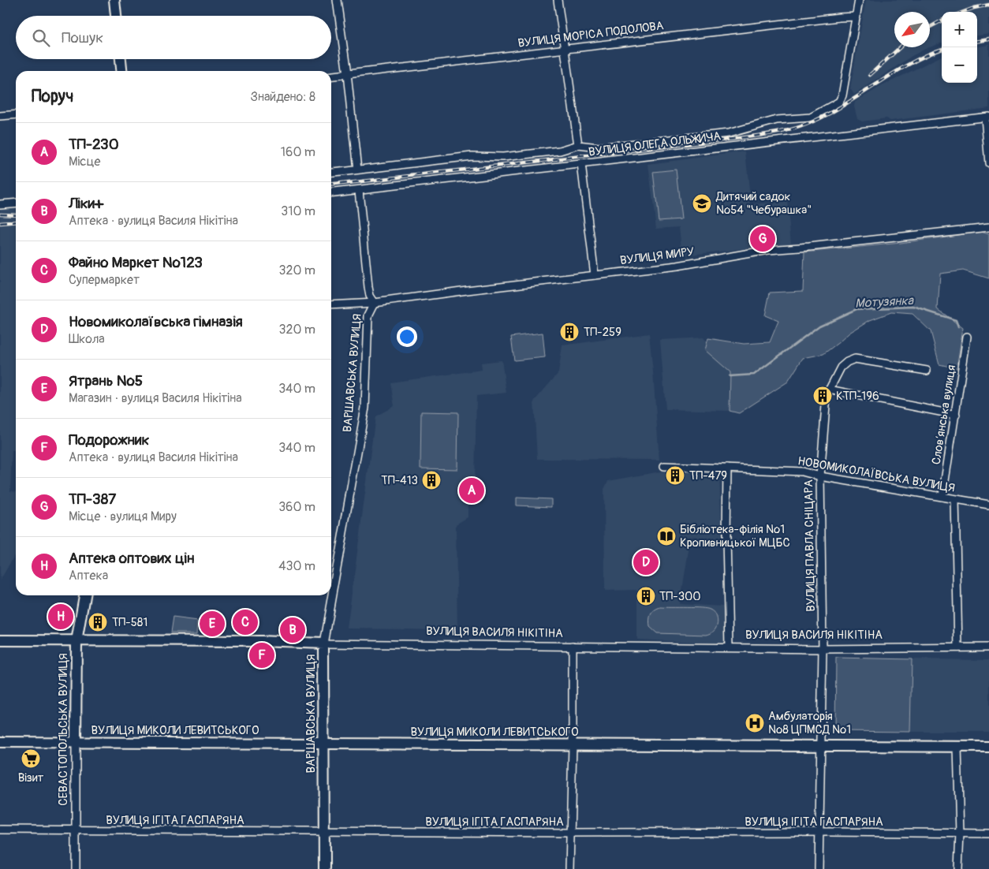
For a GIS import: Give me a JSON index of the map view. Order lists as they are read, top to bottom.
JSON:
{
  "streets": {
    "main road": [
      "ВАРШАВСЬКА ВУЛИЦЯ",
      "ВУЛИЦЯ ВАСИЛЯ НІКІТІНА",
      "СЕВАСТОПОЛЬСЬКА ВУЛИЦЯ",
      "ВУЛИЦЯ МИКОЛИ ЛЕВИТСЬКОГО"
    ],
    "street": [
      "ВУЛИЦЯ МОРІСА ПОДОЛОВА",
      "ВУЛИЦЯ ОЛЕГА ОЛЬЖИЧА",
      "ВУЛИЦЯ МИРУ",
      "Словʼянська вулиця",
      "НОВОМИКОЛАЇВСЬКА ВУЛИЦЯ",
      "ВУЛИЦЯ ПАВЛА СНІЦАРА",
      "ВУЛИЦЯ ІГІТА ГАСПАРЯНА"
    ]
  },
  "crossings": [
    ["ВУЛИЦЯ МОРІСА ПОДОЛОВА", "ВУЛИЦЯ ОЛЕГА ОЛЬЖИЧА"],
    ["ВУЛИЦЯ МИРУ", "ВАРШАВСЬКА ВУЛИЦЯ"],
    ["ВАРШАВСЬКА ВУЛИЦЯ", "ВУЛИЦЯ ВАСИЛЯ НІКІТІНА"],
    ["ВАРШАВСЬКА ВУЛИЦЯ", "ВУЛИЦЯ МИКОЛИ ЛЕВИТСЬКОГО"],
    ["ВАРШАВСЬКА ВУЛИЦЯ", "ВУЛИЦЯ ІГІТА ГАСПАРЯНА"],
    ["Словʼянська вулиця", "НОВОМИКОЛАЇВСЬКА ВУЛИЦЯ"],
    ["НОВОМИКОЛАЇВСЬКА ВУЛИЦЯ", "ВУЛИЦЯ ПАВЛА СНІЦАРА"],
    ["ВУЛИЦЯ ПАВЛА СНІЦАРА", "ВУЛИЦЯ ВАСИЛЯ НІКІТІНА"],
    ["ВУЛИЦЯ ПАВЛА СНІЦАРА", "ВУЛИЦЯ МИКОЛИ ЛЕВИТСЬКОГО"],
    ["ВУЛИЦЯ ПАВЛА СНІЦАРА", "ВУЛИЦЯ ІГІТА ГАСПАРЯНА"],
    ["ВУЛИЦЯ ВАСИЛЯ НІКІТІНА", "СЕВАСТОПОЛЬСЬКА ВУЛИЦЯ"],
    ["СЕВАСТОПОЛЬСЬКА ВУЛИЦЯ", "ВУЛИЦЯ МИКОЛИ ЛЕВИТСЬКОГО"],
    ["СЕВАСТОПОЛЬСЬКА ВУЛИЦЯ", "ВУЛИЦЯ ІГІТА ГАСПАРЯНА"]
  ],
  "water": ["Мотузянка"],
  "places": {
    "school or university": ["Дитячий садок №54 \"Чебурашка\""],
    "building": [
      "ТП-259",
      "КТП-196",
      "ТП-479",
      "ТП-413",
      "ТП-300",
      "ТП-581"
    ],
    "library": ["Бібліотека-філія №1 Кропивницької МЦБС"],
    "hospital": ["Амбулаторія №8 ЦПМСД №1"],
    "supermarket": ["Візит"]
  },
  "north": "bottom left",
  "page": {
    "map_buttons": ["+", "−"],
    "search": "Пошук",
    "heading": ["Поруч", "Знайдено: 8"],
    "list": [
      {
        "mark": "A",
        "name": "ТП-230",
        "note": "Місце",
        "value": "160 m"
      },
      {
        "mark": "B",
        "name": "Ліки+",
        "note": "Аптека · вулиця Василя Нікітіна",
        "value": "310 m"
      },
      {
        "mark": "C",
        "name": "Файно Маркет №123",
        "note": "Супермаркет",
        "value": "320 m"
      },
      {
        "mark": "D",
        "name": "Новомиколаївська гімназія",
        "note": "Школа",
        "value": "320 m"
      },
      {
        "mark": "E",
        "name": "Ятрань №5",
        "note": "Магазин · вулиця Василя Нікітіна",
        "value": "340 m"
      },
      {
        "mark": "F",
        "name": "Подорожник",
        "note": "Аптека · вулиця Василя Нікітіна",
        "value": "340 m"
      },
      {
        "mark": "G",
        "name": "ТП-387",
        "note": "Місце · вулиця Миру",
        "value": "360 m"
      },
      {
        "mark": "H",
        "name": "Аптека оптових цін",
        "note": "Аптека",
        "value": "430 m"
      }
    ],
    "pins": [
      "G",
      "A",
      "D",
      "H",
      "C",
      "E",
      "B",
      "F"
    ]
  }
}
